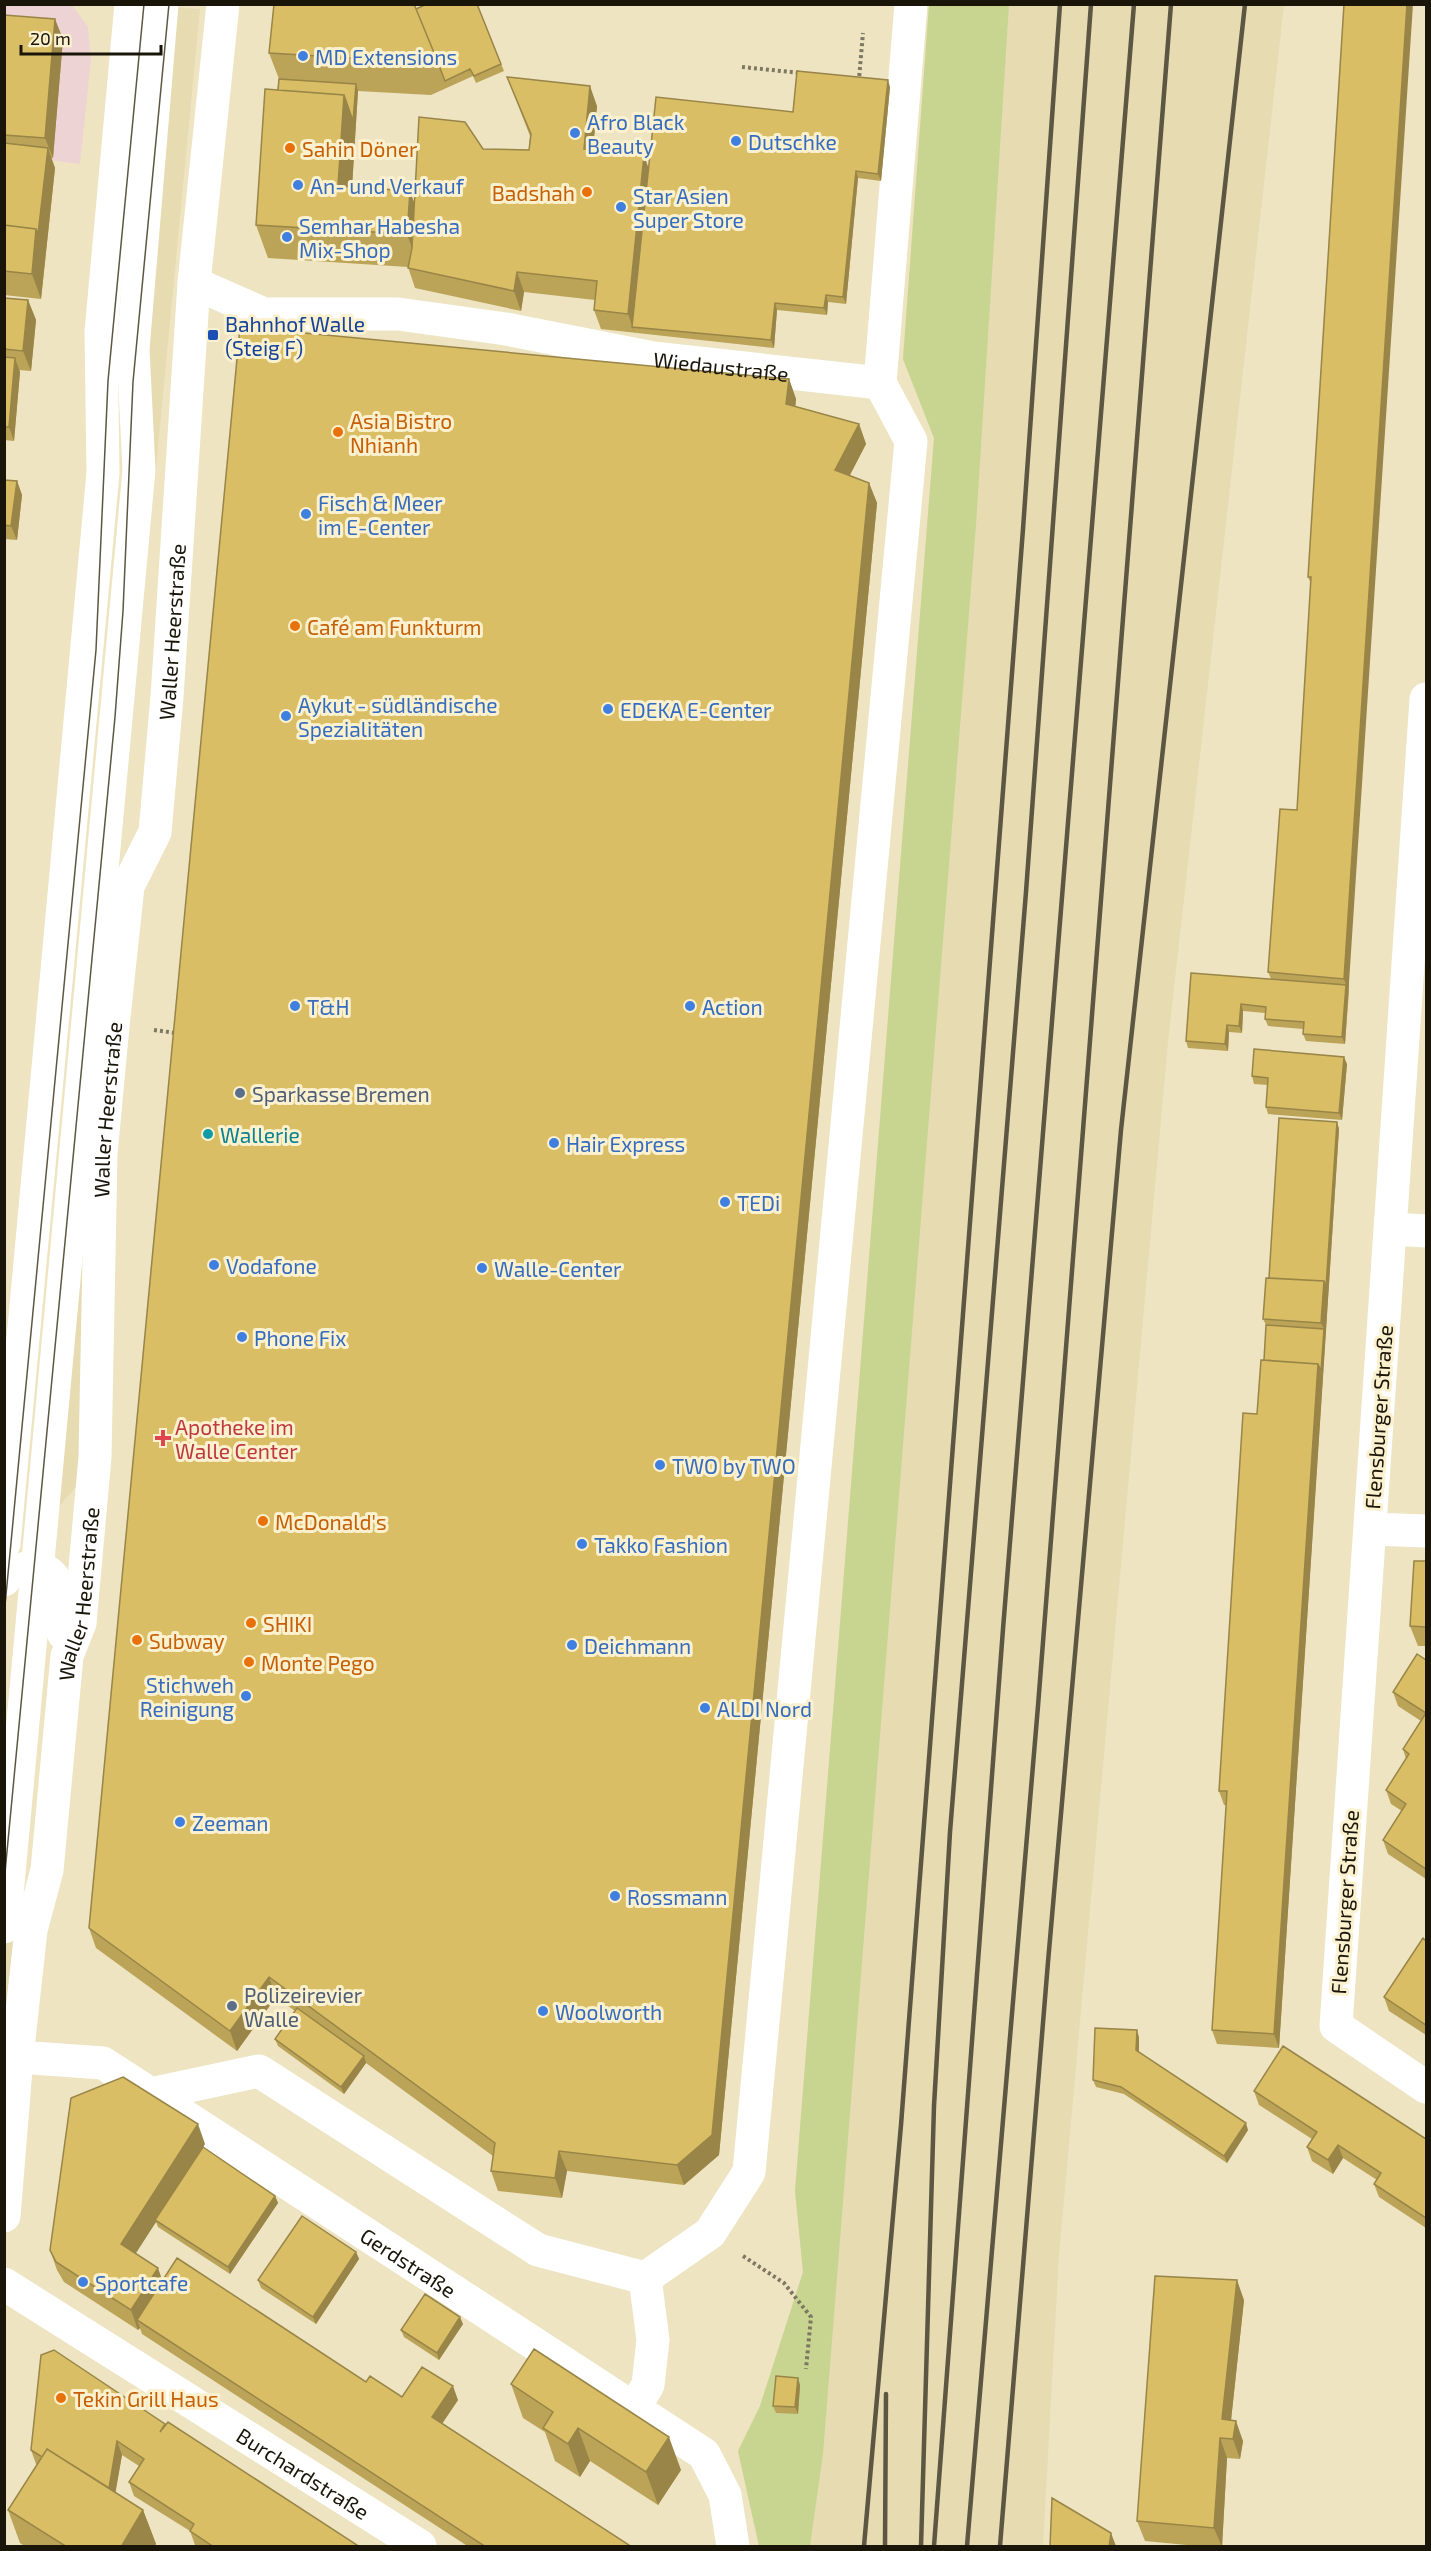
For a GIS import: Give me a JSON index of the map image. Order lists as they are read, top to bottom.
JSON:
{
  "streets": {
    "street": [
      "Wiedaustraße",
      "Waller Heerstraße",
      "Flensburger Straße",
      "Gerdstraße",
      "Burchardstraße"
    ]
  },
  "crossings": [
    ["Wiedaustraße", "Waller Heerstraße"],
    ["Waller Heerstraße", "Gerdstraße"]
  ],
  "places": {
    "other": [
      "MD Extensions",
      "Afro Black Beauty",
      "Dutschke",
      "Sahin Döner",
      "An- und Verkauf",
      "Badshah",
      "Star Asien Super Store",
      "Semhar Habesha Mix-Shop",
      "Asia Bistro Nhianh",
      "Fisch & Meer im E-Center",
      "Café am Funkturm",
      "EDEKA E-Center",
      "Aykut - südländische Spezialitäten",
      "T&H",
      "Action",
      "Sparkasse Bremen",
      "Wallerie",
      "Hair Express",
      "TEDi",
      "Vodafone",
      "Walle-Center",
      "Phone Fix",
      "TWO by TWO",
      "McDonald's",
      "Takko Fashion",
      "SHIKI",
      "Subway",
      "Deichmann",
      "Monte Pego",
      "Stichweh Reinigung",
      "ALDI Nord",
      "Zeeman",
      "Rossmann",
      "Polizeirevier Walle",
      "Woolworth",
      "Sportcafe",
      "Tekin Grill Haus"
    ],
    "transit": ["Bahnhof Walle (Steig F)"],
    "health": ["Apotheke im Walle Center"]
  },
  "scale_bar": "20 m"
}
